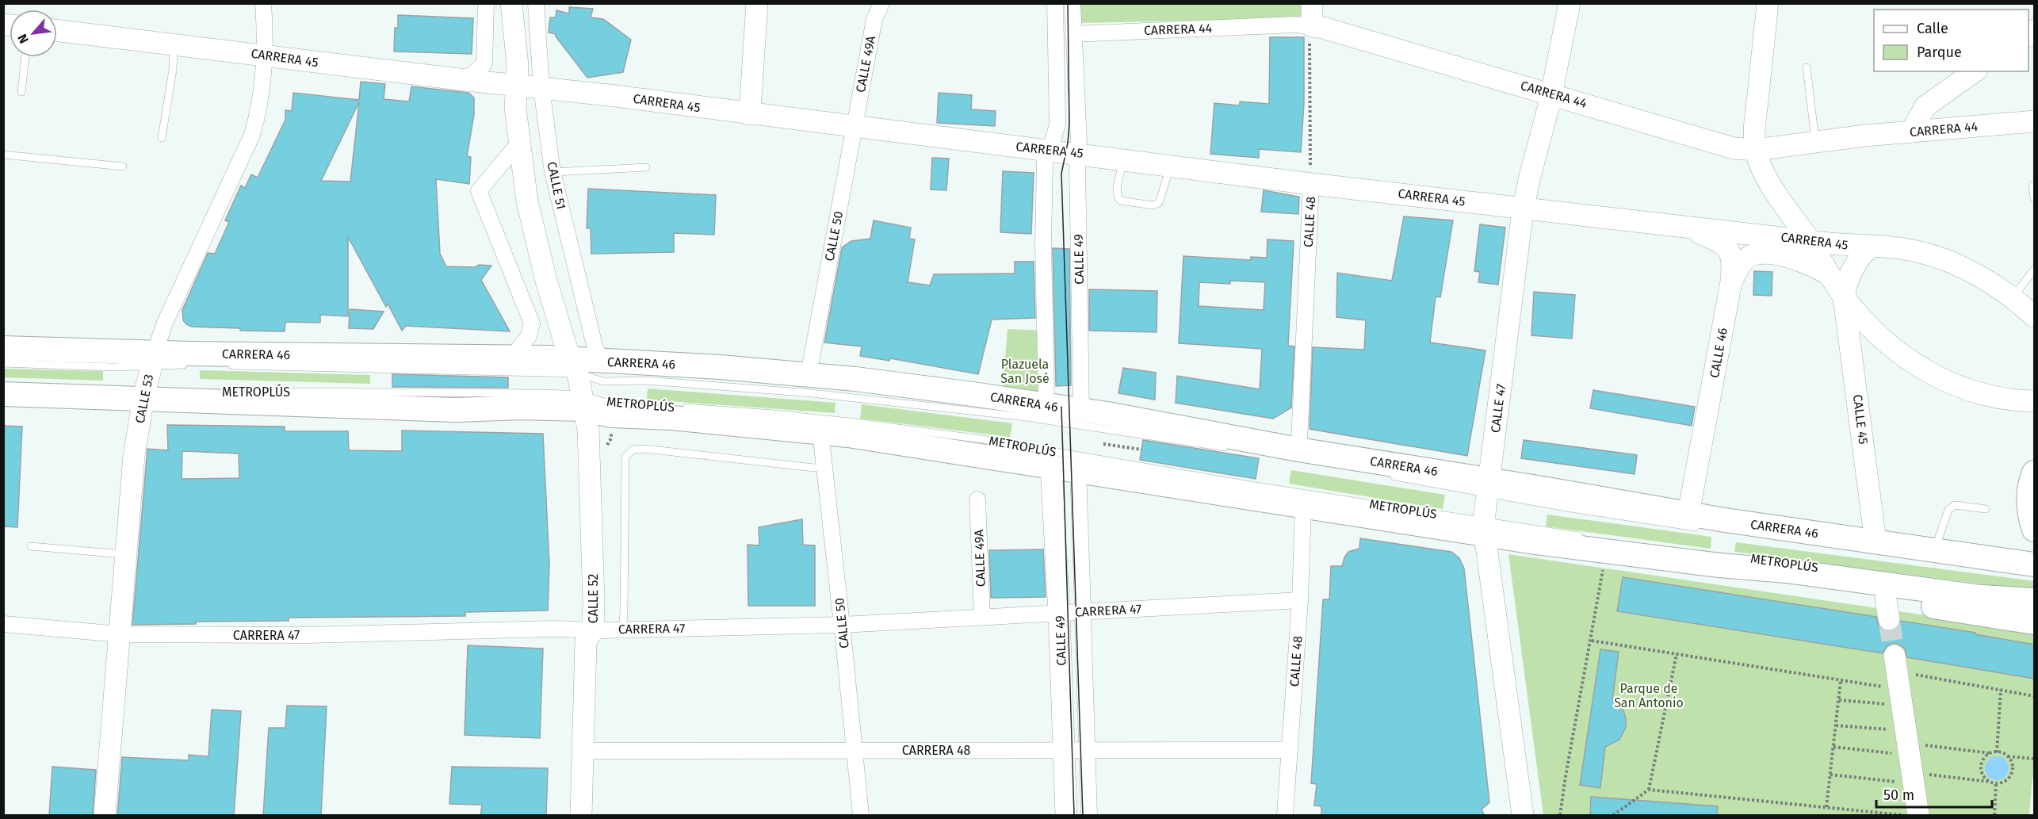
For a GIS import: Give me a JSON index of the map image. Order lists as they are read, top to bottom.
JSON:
{
  "streets": {
    "main road": ["CARRERA 46"],
    "street": [
      "CARRERA 44",
      "CARRERA 45",
      "CALLE 49A",
      "CALLE 51",
      "CALLE 48",
      "CALLE 50",
      "CALLE 49",
      "CALLE 46",
      "CALLE 53",
      "CALLE 47",
      "CALLE 45",
      "CALLE 52",
      "CARRERA 47",
      "CARRERA 48"
    ],
    "lane": ["METROPLÚS"]
  },
  "crossings": [
    ["CARRERA 44", "CALLE 48"],
    ["CARRERA 44", "CALLE 47"],
    ["CARRERA 44", "CALLE 45"],
    ["CARRERA 45", "CALLE 49A"],
    ["CARRERA 45", "CALLE 51"],
    ["CARRERA 45", "CALLE 48"],
    ["CARRERA 45", "CALLE 50"],
    ["CARRERA 45", "CALLE 46"],
    ["CARRERA 45", "CALLE 53"],
    ["CARRERA 45", "CALLE 47"],
    ["CARRERA 45", "CALLE 45"],
    ["CALLE 49A", "CALLE 50"],
    ["CALLE 49A", "CARRERA 47"],
    ["CALLE 51", "CARRERA 46"],
    ["CALLE 48", "CARRERA 47"],
    ["CALLE 48", "CARRERA 48"],
    ["CALLE 50", "CARRERA 46"],
    ["CALLE 50", "CARRERA 47"],
    ["CALLE 50", "CARRERA 48"],
    ["CALLE 49", "CARRERA 46"],
    ["CALLE 49", "CARRERA 47"],
    ["CALLE 49", "CARRERA 48"],
    ["CALLE 46", "CARRERA 46"],
    ["CARRERA 46", "METROPLÚS"],
    ["CARRERA 46", "CALLE 53"],
    ["CARRERA 46", "CALLE 47"],
    ["CARRERA 46", "CALLE 45"],
    ["METROPLÚS", "CALLE 47"],
    ["METROPLÚS", "CALLE 52"],
    ["CALLE 53", "CARRERA 47"],
    ["CALLE 52", "CARRERA 47"],
    ["CALLE 52", "CARRERA 48"]
  ],
  "parks": ["Plazuela San José", "Parque de San Antonio"],
  "legend": ["Calle", "Parque"],
  "scale_bar": "50 m",
  "north": "bottom left"
}
